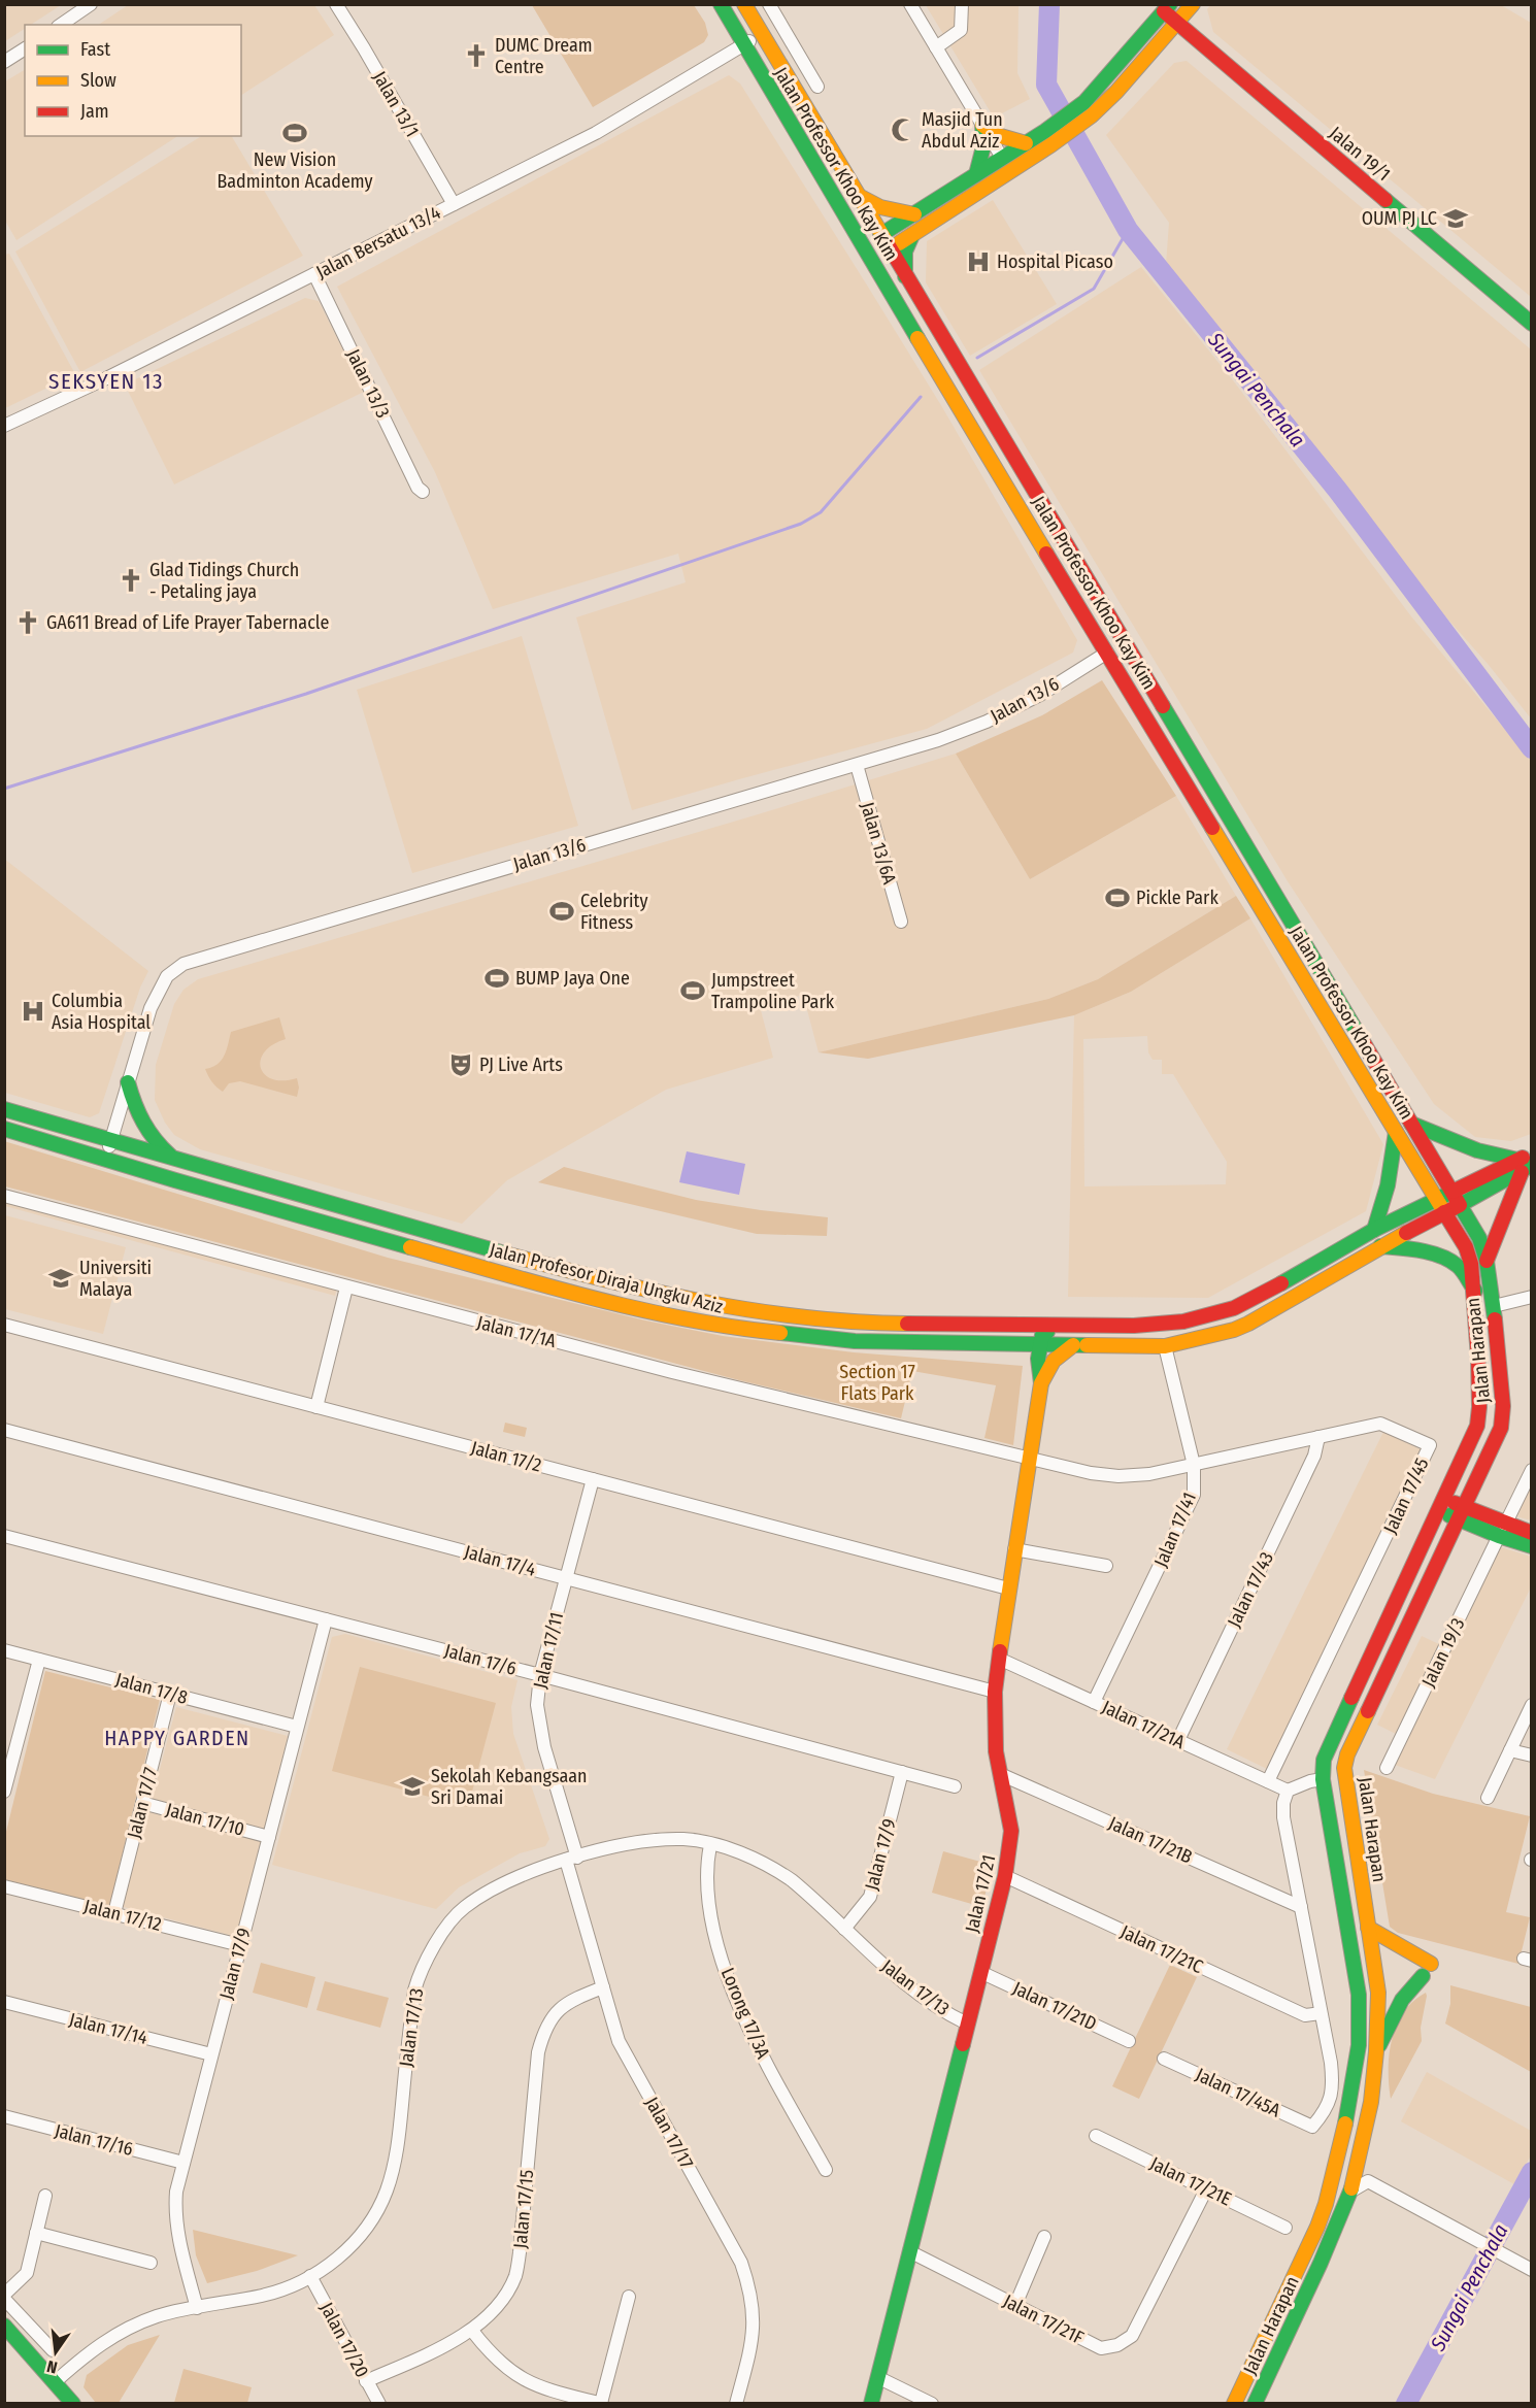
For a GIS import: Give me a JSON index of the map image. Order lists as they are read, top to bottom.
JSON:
{
  "streets": {
    "main road": [
      "Jalan 19/1",
      "Jalan Professor Khoo Kay Kim",
      "Jalan Profesor Diraja Ungku Aziz",
      "Jalan Harapan",
      "Jalan 17/21"
    ],
    "street": [
      "Jalan 13/1",
      "Jalan Bersatu 13/4",
      "Jalan 13/3",
      "Jalan 13/6",
      "Jalan 13/6A",
      "Jalan 17/1A",
      "Jalan 17/2",
      "Jalan 17/45",
      "Jalan 17/41",
      "Jalan 17/4",
      "Jalan 17/43",
      "Jalan 17/11",
      "Jalan 19/3",
      "Jalan 17/6",
      "Jalan 17/8",
      "Jalan 17/21A",
      "Jalan 17/7",
      "Jalan 17/10",
      "Jalan 17/21B",
      "Jalan 17/9",
      "Jalan 17/12",
      "Jalan 17/21C",
      "Jalan 17/13",
      "Jalan 17/21D",
      "Lorong 17/3A",
      "Jalan 17/14",
      "Jalan 17/45A",
      "Jalan 17/17",
      "Jalan 17/16",
      "Jalan 17/21E",
      "Jalan 17/15",
      "Jalan 17/21F",
      "Jalan 17/20"
    ]
  },
  "crossings": [
    ["Jalan 13/1", "Jalan Bersatu 13/4"],
    ["Jalan Professor Khoo Kay Kim", "Jalan Bersatu 13/4"],
    ["Jalan Professor Khoo Kay Kim", "Jalan 13/6"],
    ["Jalan Professor Khoo Kay Kim", "Jalan Profesor Diraja Ungku Aziz"],
    ["Jalan Professor Khoo Kay Kim", "Jalan Harapan"],
    ["Jalan Bersatu 13/4", "Jalan 13/3"],
    ["Jalan 13/6", "Jalan 13/6A"],
    ["Jalan 13/6", "Jalan Profesor Diraja Ungku Aziz"],
    ["Jalan Profesor Diraja Ungku Aziz", "Jalan Harapan"],
    ["Jalan Profesor Diraja Ungku Aziz", "Jalan 17/41"],
    ["Jalan Profesor Diraja Ungku Aziz", "Jalan 17/21"],
    ["Jalan 17/1A", "Jalan 17/45"],
    ["Jalan 17/1A", "Jalan 17/21"],
    ["Jalan 17/2", "Jalan 17/11"],
    ["Jalan 17/2", "Jalan 17/21"],
    ["Jalan 17/45", "Jalan 17/41"],
    ["Jalan 17/45", "Jalan 17/43"],
    ["Jalan 17/45", "Jalan 17/21A"],
    ["Jalan 17/45", "Jalan 17/21"],
    ["Jalan 17/41", "Jalan 17/21A"],
    ["Jalan 17/4", "Jalan 17/11"],
    ["Jalan 17/4", "Jalan 17/21"],
    ["Jalan 17/43", "Jalan 17/21A"],
    ["Jalan 17/11", "Jalan 17/6"],
    ["Jalan 17/11", "Jalan 17/13"],
    ["Jalan 17/11", "Jalan 17/17"],
    ["Jalan 17/6", "Jalan 17/9"],
    ["Jalan 17/8", "Jalan 17/7"],
    ["Jalan 17/8", "Jalan 17/9"],
    ["Jalan 17/21A", "Jalan 17/21"],
    ["Jalan 17/7", "Jalan 17/10"],
    ["Jalan 17/7", "Jalan 17/12"],
    ["Jalan 17/10", "Jalan 17/9"],
    ["Jalan 17/21B", "Jalan 17/21"],
    ["Jalan 17/9", "Jalan 17/12"],
    ["Jalan 17/9", "Jalan 17/13"],
    ["Jalan 17/9", "Jalan 17/14"],
    ["Jalan 17/9", "Jalan 17/16"],
    ["Jalan 17/21", "Jalan 17/21C"],
    ["Jalan 17/21", "Jalan 17/13"],
    ["Jalan 17/21", "Jalan 17/21D"],
    ["Jalan 17/21", "Jalan 17/21F"],
    ["Jalan 17/21C", "Jalan 17/45A"],
    ["Jalan 17/13", "Lorong 17/3A"],
    ["Jalan 17/13", "Jalan 17/17"],
    ["Jalan 17/13", "Jalan 17/20"],
    ["Jalan 17/17", "Jalan 17/15"],
    ["Jalan 17/21E", "Jalan 17/21F"],
    ["Jalan 17/15", "Jalan 17/20"]
  ],
  "districts": ["SEKSYEN 13", "HAPPY GARDEN"],
  "water": ["Sungai Penchala"],
  "parks": ["Section 17 Flats Park"],
  "places": {
    "church": ["DUMC Dream Centre", "Glad Tidings Church - Petaling jaya", "GA611 Bread of Life Prayer Tabernacle"],
    "mosque": ["Masjid Tun Abdul Aziz"],
    "sports": [
      "New Vision Badminton Academy",
      "Pickle Park",
      "Celebrity Fitness",
      "BUMP Jaya One",
      "Jumpstreet Trampoline Park"
    ],
    "school or university": ["OUM PJ LC", "Universiti Malaya", "Sekolah Kebangsaan Sri Damai"],
    "hospital": ["Hospital Picaso", "Columbia Asia Hospital"],
    "theatre": ["PJ Live Arts"]
  },
  "legend": ["Fast", "Slow", "Jam"],
  "north": "bottom"
}
